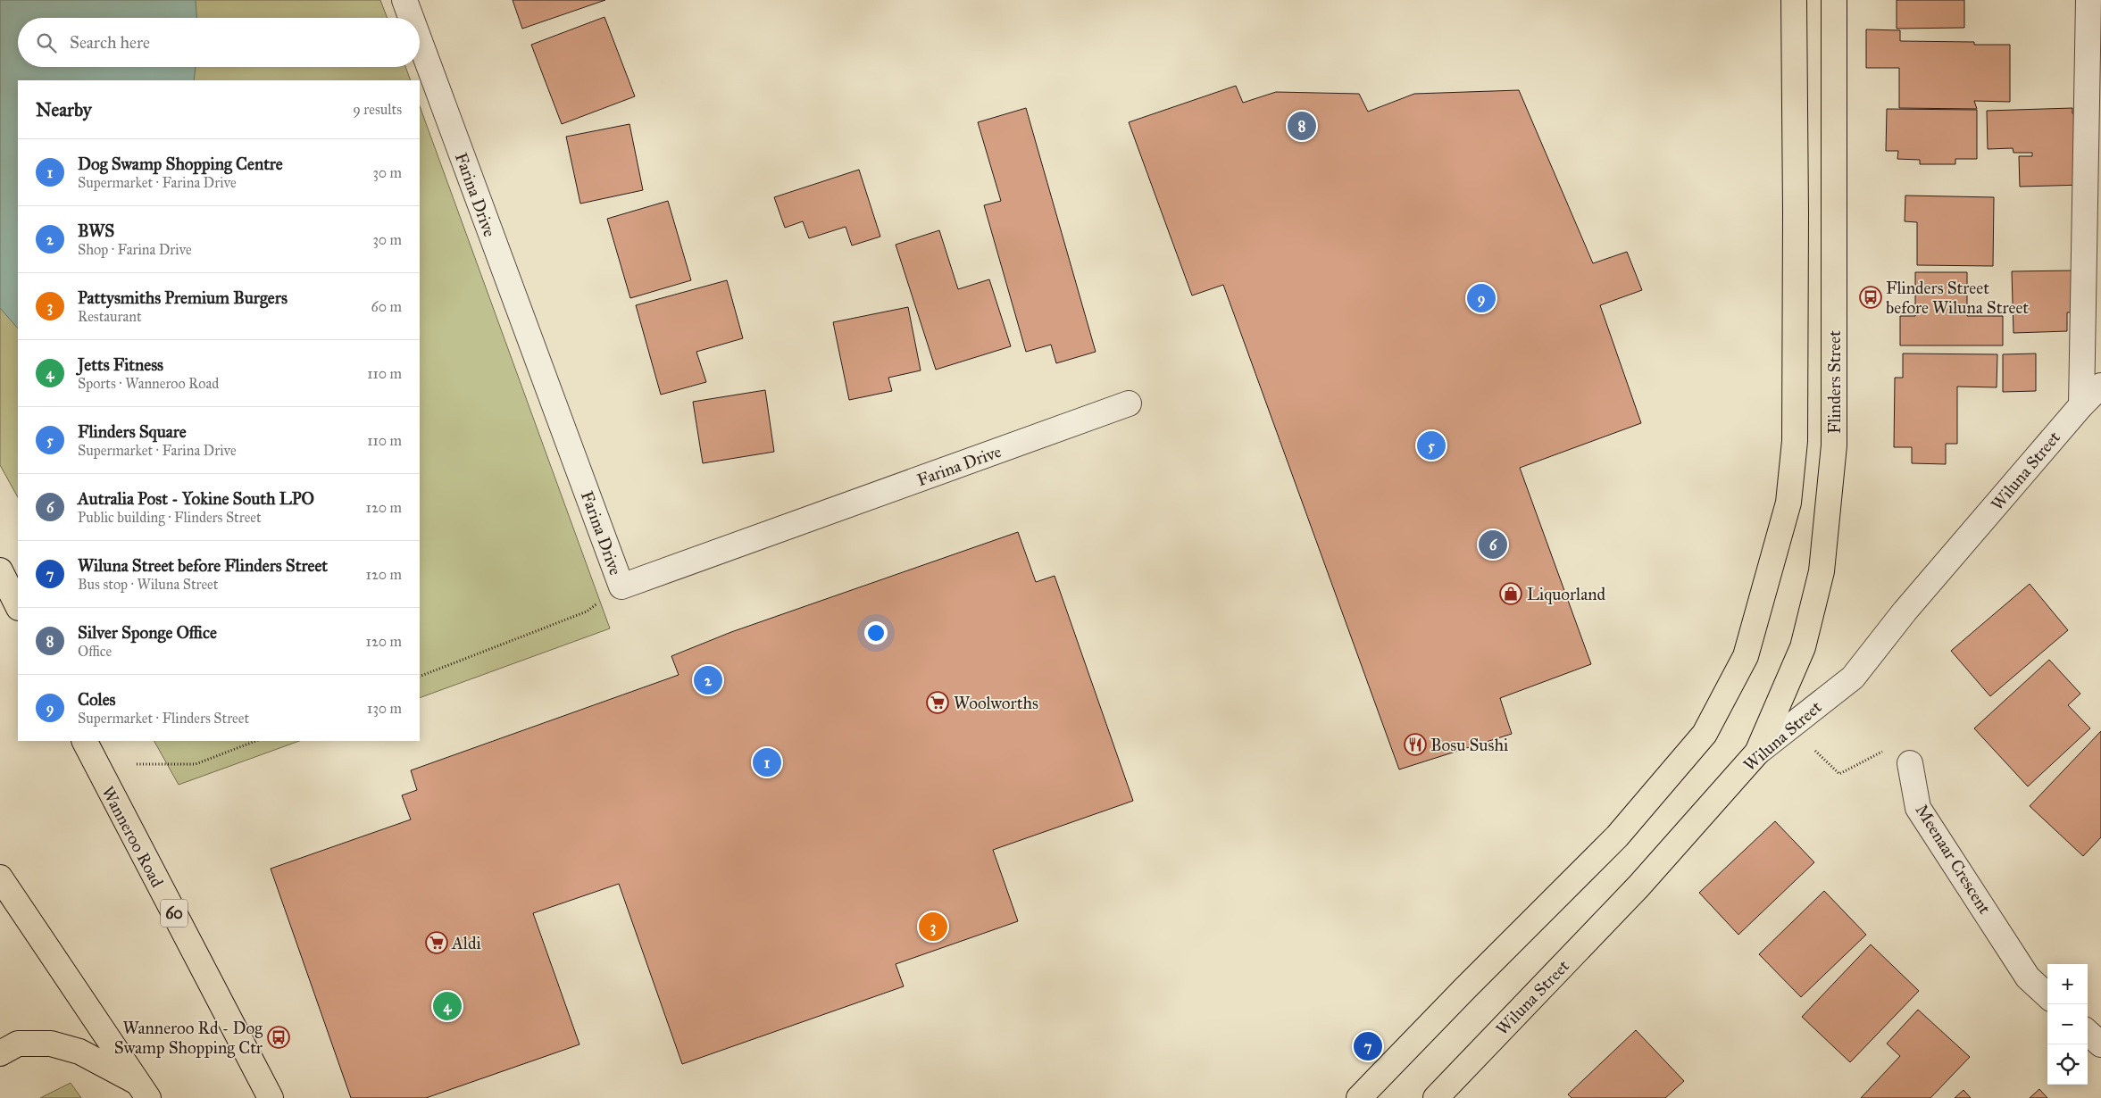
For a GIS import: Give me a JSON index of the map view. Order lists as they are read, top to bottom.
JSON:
{
  "streets": {
    "main road": [
      "Flinders Street",
      "Wiluna Street",
      "Wanneroo Road",
      "60"
    ],
    "street": ["Farina Drive", "Meenaar Crescent"]
  },
  "crossings": [
    ["Flinders Street", "Wiluna Street"]
  ],
  "places": {
    "bus stop": ["Flinders Street before Wiluna Street", "Wanneroo Rd - Dog Swamp Shopping Ctr"],
    "shop": ["Liquorland"],
    "supermarket": ["Woolworths", "Aldi"],
    "restaurant": ["Bosu Sushi"]
  },
  "page": {
    "search": "Search here",
    "heading": ["Nearby", "9 results"],
    "pins": [
      "8",
      "9",
      "5",
      "6",
      "2",
      "1",
      "3",
      "4",
      "7"
    ],
    "list": [
      {
        "mark": "1",
        "name": "Dog Swamp Shopping Centre",
        "note": "Supermarket · Farina Drive",
        "value": "30 m"
      },
      {
        "mark": "2",
        "name": "BWS",
        "note": "Shop · Farina Drive",
        "value": "30 m"
      },
      {
        "mark": "3",
        "name": "Pattysmiths Premium Burgers",
        "note": "Restaurant",
        "value": "60 m"
      },
      {
        "mark": "4",
        "name": "Jetts Fitness",
        "note": "Sports · Wanneroo Road",
        "value": "110 m"
      },
      {
        "mark": "5",
        "name": "Flinders Square",
        "note": "Supermarket · Farina Drive",
        "value": "110 m"
      },
      {
        "mark": "6",
        "name": "Autralia Post - Yokine South LPO",
        "note": "Public building · Flinders Street",
        "value": "120 m"
      },
      {
        "mark": "7",
        "name": "Wiluna Street before Flinders Street",
        "note": "Bus stop · Wiluna Street",
        "value": "120 m"
      },
      {
        "mark": "8",
        "name": "Silver Sponge Office",
        "note": "Office",
        "value": "120 m"
      },
      {
        "mark": "9",
        "name": "Coles",
        "note": "Supermarket · Flinders Street",
        "value": "130 m"
      }
    ],
    "map_buttons": ["+", "−"]
  }
}
